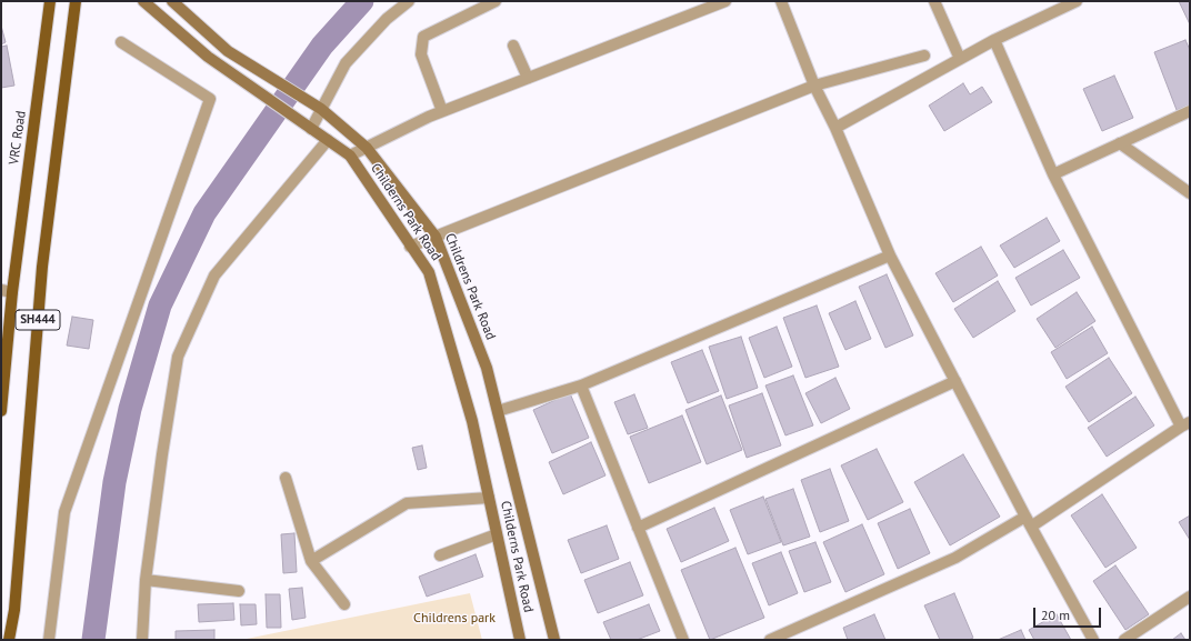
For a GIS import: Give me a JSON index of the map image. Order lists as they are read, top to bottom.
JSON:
{
  "streets": {
    "main road": ["VRC Road", "SH444"],
    "street": ["Childerns Park Road", "Childrens Park Road"]
  },
  "parks": ["Childrens park"],
  "scale_bar": "20 m"
}
